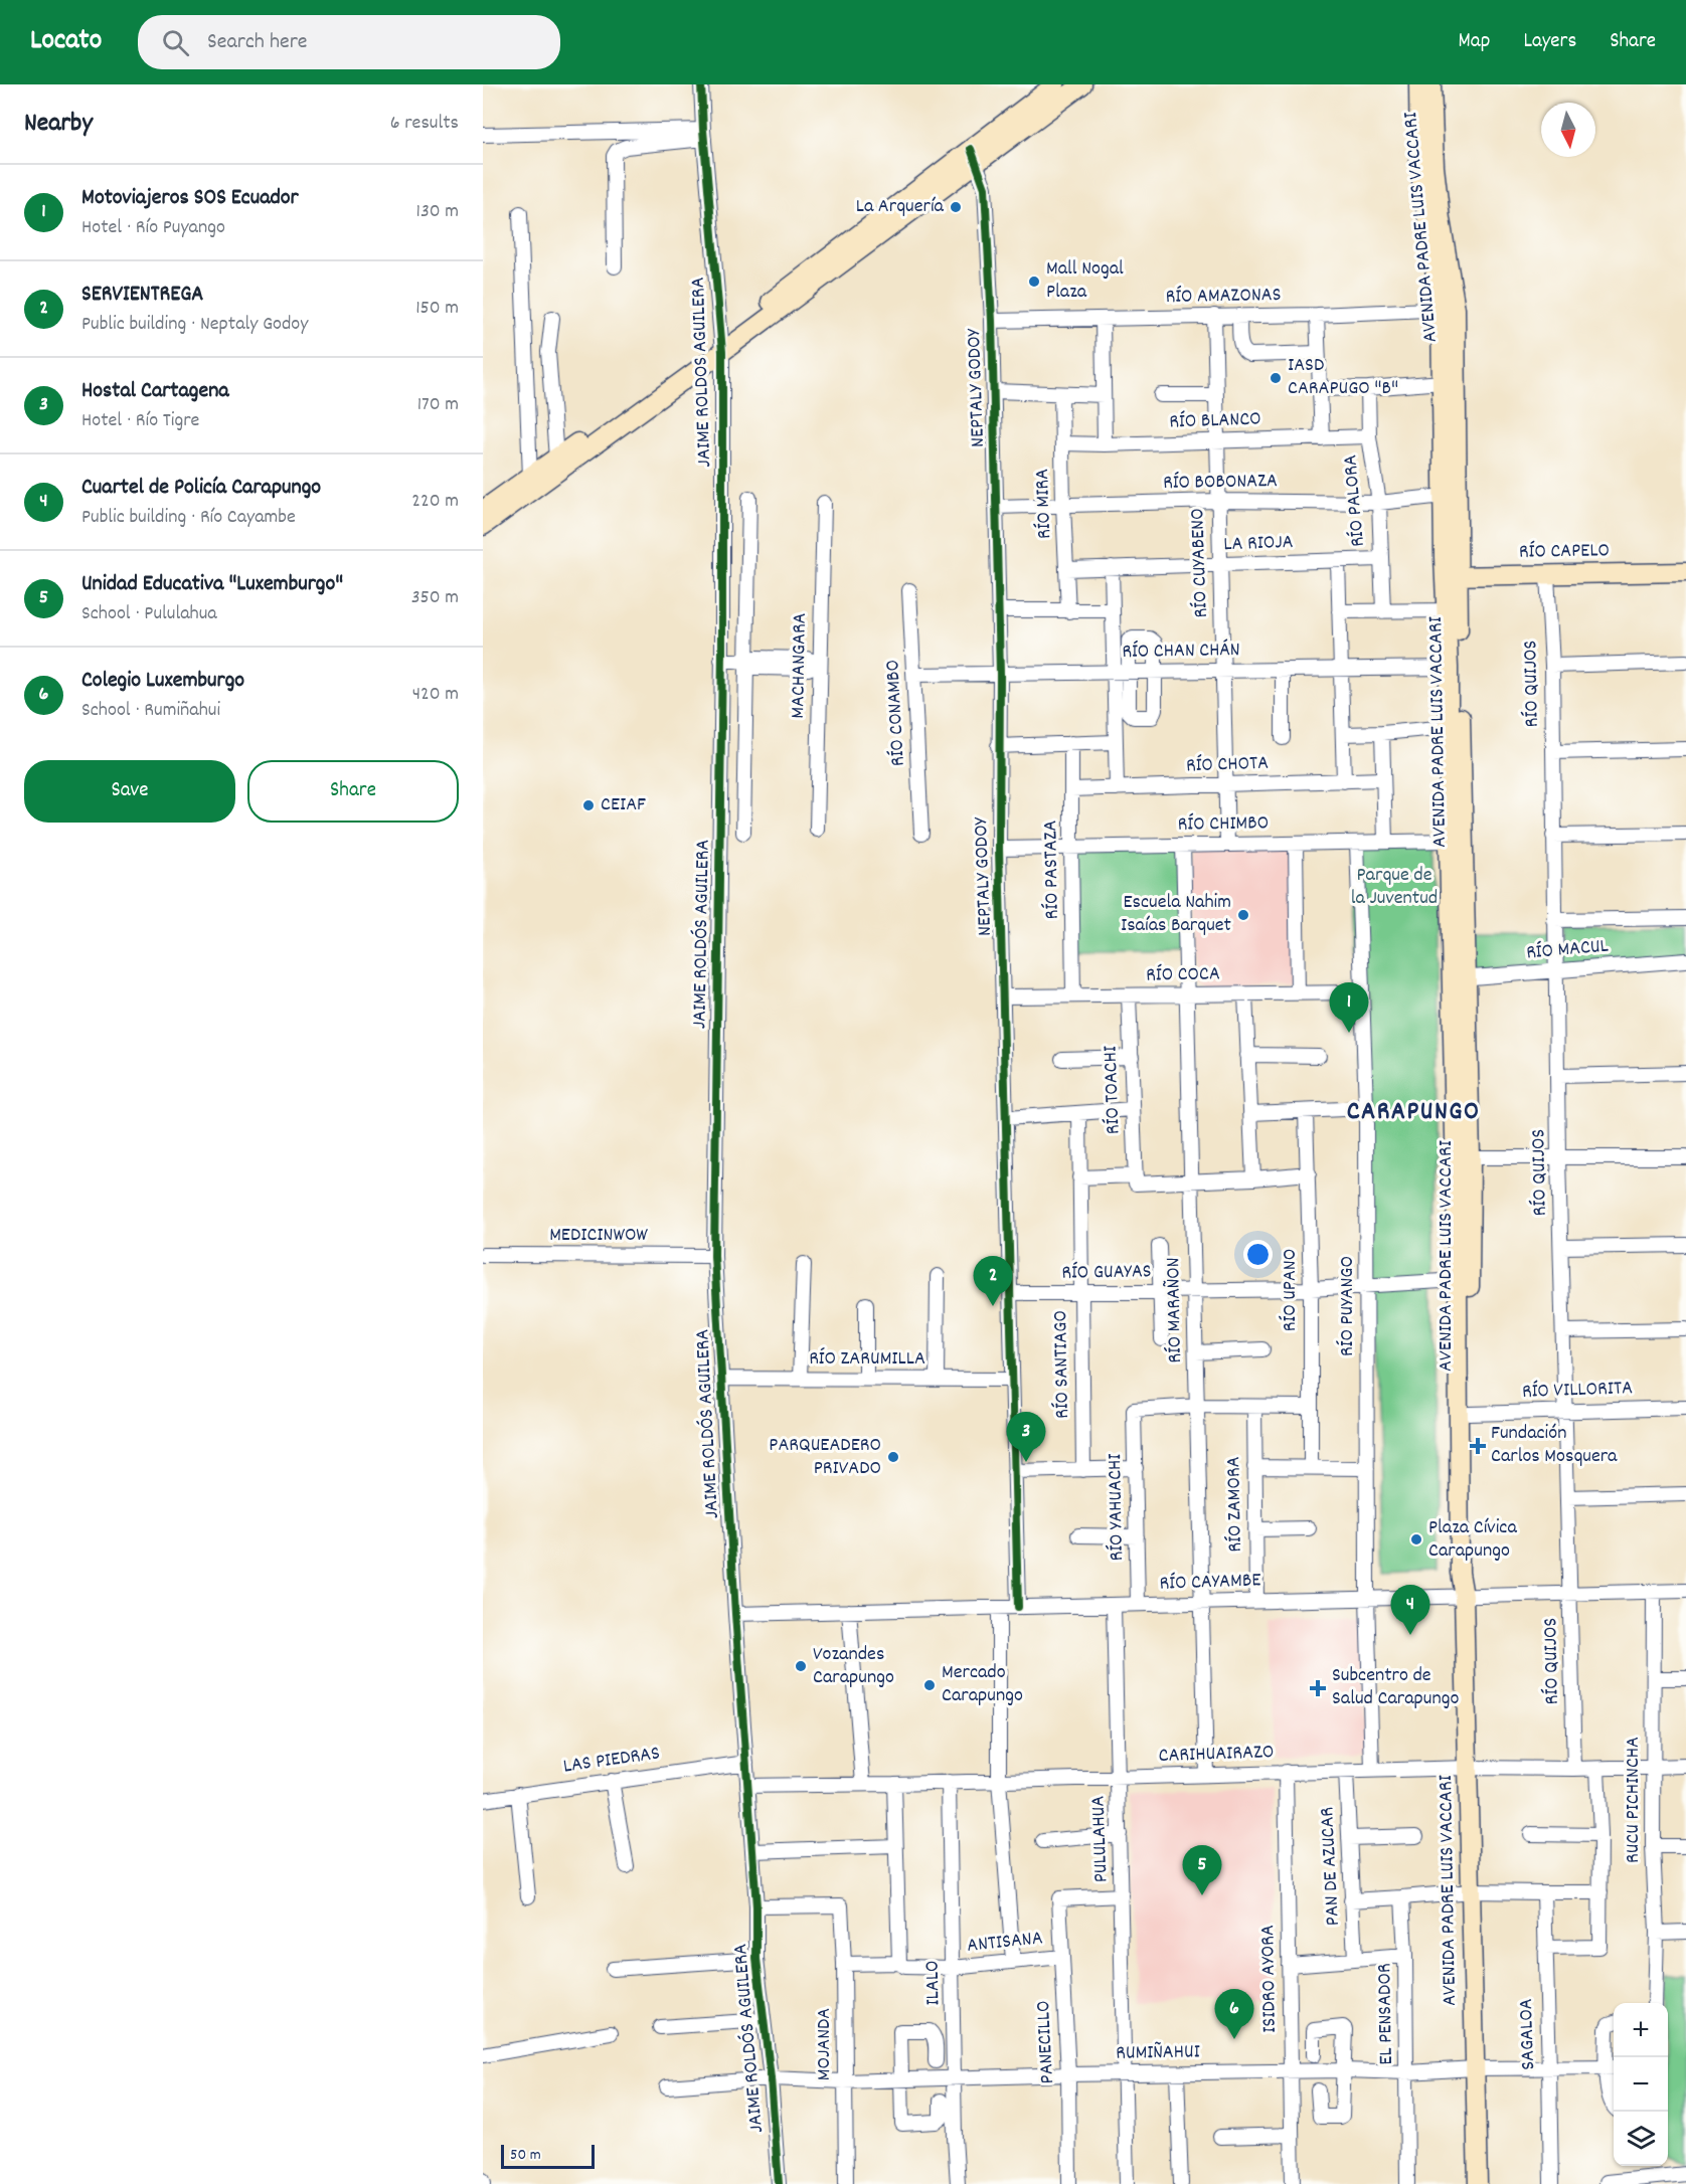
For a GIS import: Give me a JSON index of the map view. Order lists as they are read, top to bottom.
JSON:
{
  "streets": {
    "main road": ["AVENIDA PADRE LUIS VACCARI", "RÍO CAPELO"],
    "street": [
      "RÍO AMAZONAS",
      "JAIME ROLDOS AGUILERA",
      "NEPTALY GODOY",
      "RÍO BLANCO",
      "RÍO BOBONAZA",
      "RÍO PALORA",
      "RÍO MIRA",
      "LA RIOJA",
      "RÍO CUYABENO",
      "RÍO CHAN CHÁN",
      "MACHANGARA",
      "RÍO QUIJOS",
      "RÍO CONAMBO",
      "RÍO CHOTA",
      "RÍO CHIMBO",
      "RÍO PASTAZA",
      "JAIME ROLDÓS AGUILERA",
      "RÍO MACUL",
      "RÍO COCA",
      "RÍO TOACHI",
      "MEDICINWOW",
      "RÍO GUAYAS",
      "RÍO UPANO",
      "RÍO PUYANGO",
      "RÍO MARAÑON",
      "RÍO ZARUMILLA",
      "RÍO SANTIAGO",
      "RÍO VILLORITA",
      "RÍO ZAMORA",
      "RÍO YAHUACHI",
      "RÍO CAYAMBE",
      "CARIHUAIRAZO",
      "LAS PIEDRAS",
      "RUCU PICHINCHA",
      "PULULAHUA",
      "PAN DE AZUCAR",
      "ANTISANA",
      "ISIDRO AYORA",
      "ILALO",
      "EL PENSADOR",
      "SAGALOA",
      "PANECILLO",
      "MOJANDA",
      "RUMIÑAHUI"
    ]
  },
  "crossings": [
    ["AVENIDA PADRE LUIS VACCARI", "RÍO AMAZONAS"],
    ["AVENIDA PADRE LUIS VACCARI", "RÍO BOBONAZA"],
    ["AVENIDA PADRE LUIS VACCARI", "RÍO CAPELO"],
    ["AVENIDA PADRE LUIS VACCARI", "RÍO CHAN CHÁN"],
    ["AVENIDA PADRE LUIS VACCARI", "RÍO CHIMBO"],
    ["AVENIDA PADRE LUIS VACCARI", "RÍO MACUL"],
    ["AVENIDA PADRE LUIS VACCARI", "RÍO GUAYAS"],
    ["AVENIDA PADRE LUIS VACCARI", "RÍO VILLORITA"],
    ["AVENIDA PADRE LUIS VACCARI", "RÍO CAYAMBE"],
    ["AVENIDA PADRE LUIS VACCARI", "CARIHUAIRAZO"],
    ["AVENIDA PADRE LUIS VACCARI", "RUMIÑAHUI"],
    ["RÍO AMAZONAS", "NEPTALY GODOY"],
    ["RÍO AMAZONAS", "RÍO CUYABENO"],
    ["JAIME ROLDOS AGUILERA", "JAIME ROLDÓS AGUILERA"],
    ["NEPTALY GODOY", "RÍO BOBONAZA"],
    ["NEPTALY GODOY", "RÍO CHAN CHÁN"],
    ["NEPTALY GODOY", "RÍO CHIMBO"],
    ["NEPTALY GODOY", "RÍO COCA"],
    ["NEPTALY GODOY", "RÍO GUAYAS"],
    ["NEPTALY GODOY", "RÍO ZARUMILLA"],
    ["NEPTALY GODOY", "RÍO CAYAMBE"],
    ["RÍO BLANCO", "RÍO PALORA"],
    ["RÍO BLANCO", "RÍO MIRA"],
    ["RÍO BLANCO", "RÍO CUYABENO"],
    ["RÍO BOBONAZA", "RÍO PALORA"],
    ["RÍO BOBONAZA", "RÍO MIRA"],
    ["RÍO BOBONAZA", "RÍO CUYABENO"],
    ["RÍO PALORA", "LA RIOJA"],
    ["RÍO MIRA", "LA RIOJA"],
    ["LA RIOJA", "RÍO CUYABENO"],
    ["RÍO CAPELO", "RÍO QUIJOS"],
    ["RÍO CUYABENO", "RÍO CHAN CHÁN"],
    ["RÍO CUYABENO", "RÍO CHOTA"],
    ["RÍO CUYABENO", "RÍO CHIMBO"],
    ["RÍO CHAN CHÁN", "RÍO CONAMBO"],
    ["RÍO QUIJOS", "RÍO MACUL"],
    ["RÍO QUIJOS", "RÍO VILLORITA"],
    ["RÍO QUIJOS", "RÍO CAYAMBE"],
    ["RÍO QUIJOS", "CARIHUAIRAZO"],
    ["RÍO CHOTA", "RÍO PASTAZA"],
    ["RÍO CHIMBO", "RÍO PASTAZA"],
    ["RÍO CHIMBO", "RÍO PUYANGO"],
    ["RÍO CHIMBO", "RÍO MARAÑON"],
    ["RÍO PASTAZA", "RÍO COCA"],
    ["JAIME ROLDÓS AGUILERA", "MEDICINWOW"],
    ["JAIME ROLDÓS AGUILERA", "RÍO ZARUMILLA"],
    ["JAIME ROLDÓS AGUILERA", "RÍO CAYAMBE"],
    ["JAIME ROLDÓS AGUILERA", "CARIHUAIRAZO"],
    ["JAIME ROLDÓS AGUILERA", "LAS PIEDRAS"],
    ["JAIME ROLDÓS AGUILERA", "MOJANDA"],
    ["JAIME ROLDÓS AGUILERA", "RUMIÑAHUI"],
    ["RÍO COCA", "RÍO TOACHI"],
    ["RÍO COCA", "RÍO PUYANGO"],
    ["RÍO COCA", "RÍO MARAÑON"],
    ["RÍO GUAYAS", "RÍO UPANO"],
    ["RÍO GUAYAS", "RÍO PUYANGO"],
    ["RÍO GUAYAS", "RÍO MARAÑON"],
    ["RÍO GUAYAS", "RÍO SANTIAGO"],
    ["RÍO PUYANGO", "RÍO CAYAMBE"],
    ["RÍO PUYANGO", "CARIHUAIRAZO"],
    ["RÍO MARAÑON", "RÍO YAHUACHI"],
    ["RÍO MARAÑON", "RÍO CAYAMBE"],
    ["RÍO MARAÑON", "CARIHUAIRAZO"],
    ["RÍO ZAMORA", "RÍO CAYAMBE"],
    ["RÍO YAHUACHI", "RÍO CAYAMBE"],
    ["RÍO CAYAMBE", "RUCU PICHINCHA"],
    ["RÍO CAYAMBE", "PULULAHUA"],
    ["CARIHUAIRAZO", "RUCU PICHINCHA"],
    ["CARIHUAIRAZO", "PULULAHUA"],
    ["CARIHUAIRAZO", "PAN DE AZUCAR"],
    ["CARIHUAIRAZO", "ISIDRO AYORA"],
    ["CARIHUAIRAZO", "ILALO"],
    ["PULULAHUA", "PANECILLO"],
    ["PULULAHUA", "RUMIÑAHUI"],
    ["ANTISANA", "ILALO"],
    ["ANTISANA", "PANECILLO"],
    ["ANTISANA", "MOJANDA"],
    ["ISIDRO AYORA", "RUMIÑAHUI"],
    ["ILALO", "RUMIÑAHUI"],
    ["EL PENSADOR", "RUMIÑAHUI"],
    ["SAGALOA", "RUMIÑAHUI"],
    ["PANECILLO", "RUMIÑAHUI"],
    ["MOJANDA", "RUMIÑAHUI"]
  ],
  "districts": ["CARAPUNGO"],
  "parks": ["Parque de la Juventud"],
  "places": {
    "other": [
      "La Arquería",
      "Mall Nogal Plaza",
      "IASD CARAPUGO \"B\"",
      "CEIAF",
      "Escuela Nahim Isaías Barquet",
      "PARQUEADERO PRIVADO",
      "Plaza Cívica Carapungo",
      "Vozandes Carapungo",
      "Mercado Carapungo"
    ],
    "health": ["Fundación Carlos Mosquera", "Subcentro de Salud Carapungo"]
  },
  "scale_bar": "50 m",
  "north": "bottom",
  "page": {
    "header": "Locato",
    "search": "Search here",
    "nav": ["Map", "Layers", "Share"],
    "heading": ["Nearby", "6 results"],
    "list": [
      {
        "mark": "1",
        "name": "Motoviajeros SOS Ecuador",
        "note": "Hotel · Río Puyango",
        "value": "130 m"
      },
      {
        "mark": "2",
        "name": "SERVIENTREGA",
        "note": "Public building · Neptaly Godoy",
        "value": "150 m"
      },
      {
        "mark": "3",
        "name": "Hostal Cartagena",
        "note": "Hotel · Río Tigre",
        "value": "170 m"
      },
      {
        "mark": "4",
        "name": "Cuartel de Policía Carapungo",
        "note": "Public building · Río Cayambe",
        "value": "220 m"
      },
      {
        "mark": "5",
        "name": "Unidad Educativa \"Luxemburgo\"",
        "note": "School · Pululahua",
        "value": "350 m"
      },
      {
        "mark": "6",
        "name": "Colegio Luxemburgo",
        "note": "School · Rumiñahui",
        "value": "420 m"
      }
    ],
    "buttons": ["Save", "Share"],
    "pins": [
      "1",
      "2",
      "3",
      "4",
      "5",
      "6"
    ],
    "map_buttons": ["+", "−"],
    "scale": "50 m"
  }
}
